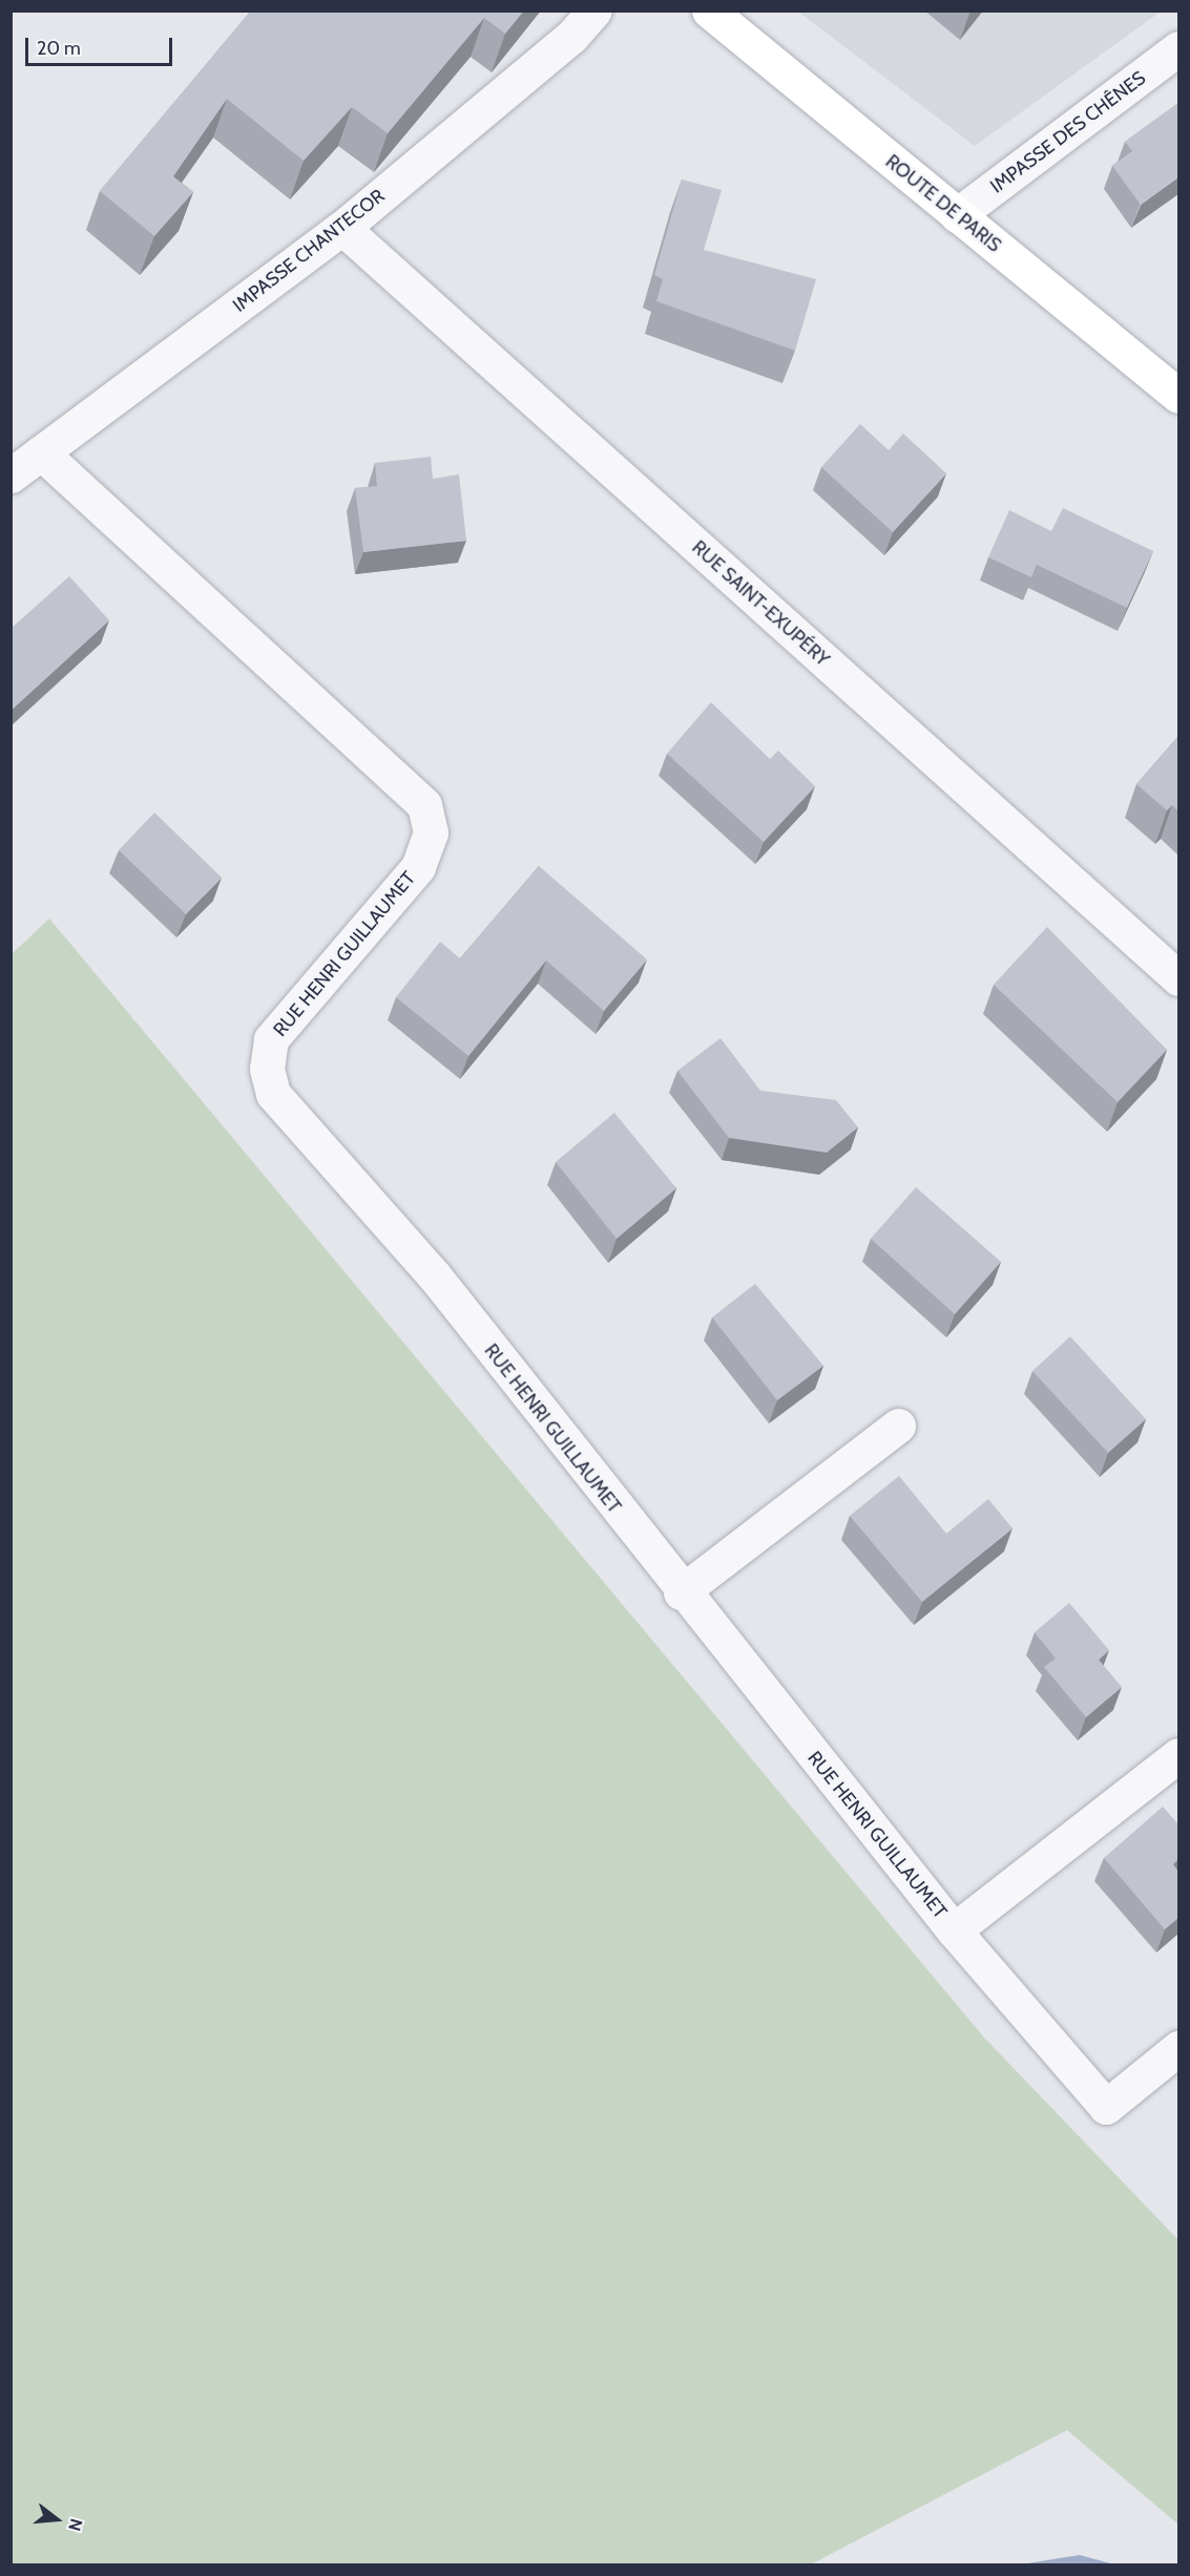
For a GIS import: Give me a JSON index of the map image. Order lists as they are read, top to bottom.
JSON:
{
  "streets": {
    "main road": ["ROUTE DE PARIS"],
    "street": [
      "IMPASSE DES CHÊNES",
      "IMPASSE CHANTECOR",
      "RUE SAINT-EXUPÉRY",
      "RUE HENRI GUILLAUMET"
    ]
  },
  "crossings": [
    ["IMPASSE DES CHÊNES", "ROUTE DE PARIS"],
    ["IMPASSE CHANTECOR", "RUE SAINT-EXUPÉRY"],
    ["IMPASSE CHANTECOR", "RUE HENRI GUILLAUMET"]
  ],
  "scale_bar": "20 m",
  "north": "right"
}
